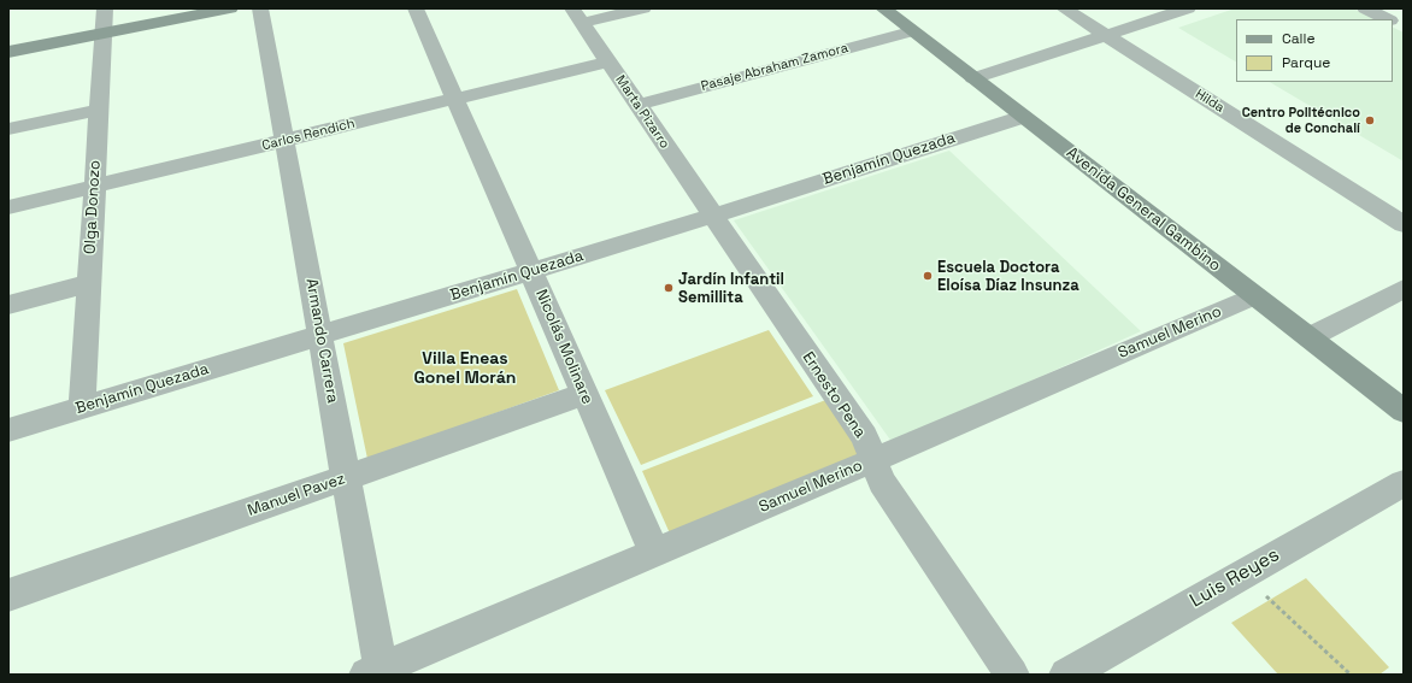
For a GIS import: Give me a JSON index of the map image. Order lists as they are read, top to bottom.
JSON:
{
  "streets": {
    "street": [
      "Pasaje Abraham Zamora",
      "Hilda",
      "Marta Pizarro",
      "Carlos Rendich",
      "Benjamín Quezada",
      "Olga Donozo",
      "Avenida General Gambino",
      "Samuel Merino",
      "Armando Carrera",
      "Nicolás Molinare",
      "Ernesto Pena",
      "Manuel Pavez",
      "Luis Reyes"
    ]
  },
  "crossings": [
    ["Pasaje Abraham Zamora", "Marta Pizarro"],
    ["Pasaje Abraham Zamora", "Avenida General Gambino"],
    ["Marta Pizarro", "Carlos Rendich"],
    ["Marta Pizarro", "Benjamín Quezada"],
    ["Marta Pizarro", "Ernesto Pena"],
    ["Carlos Rendich", "Olga Donozo"],
    ["Carlos Rendich", "Armando Carrera"],
    ["Carlos Rendich", "Nicolás Molinare"],
    ["Benjamín Quezada", "Olga Donozo"],
    ["Benjamín Quezada", "Avenida General Gambino"],
    ["Benjamín Quezada", "Armando Carrera"],
    ["Benjamín Quezada", "Nicolás Molinare"],
    ["Benjamín Quezada", "Ernesto Pena"],
    ["Avenida General Gambino", "Samuel Merino"],
    ["Samuel Merino", "Armando Carrera"],
    ["Samuel Merino", "Nicolás Molinare"],
    ["Samuel Merino", "Ernesto Pena"],
    ["Armando Carrera", "Manuel Pavez"],
    ["Nicolás Molinare", "Manuel Pavez"]
  ],
  "districts": ["Villa Eneas Gonel Morán"],
  "places": ["Centro Politécnico de Conchalí", "Escuela Doctora Eloísa Díaz Insunza", "Jardín Infantil Semillita"],
  "legend": ["Calle", "Parque"]
}
